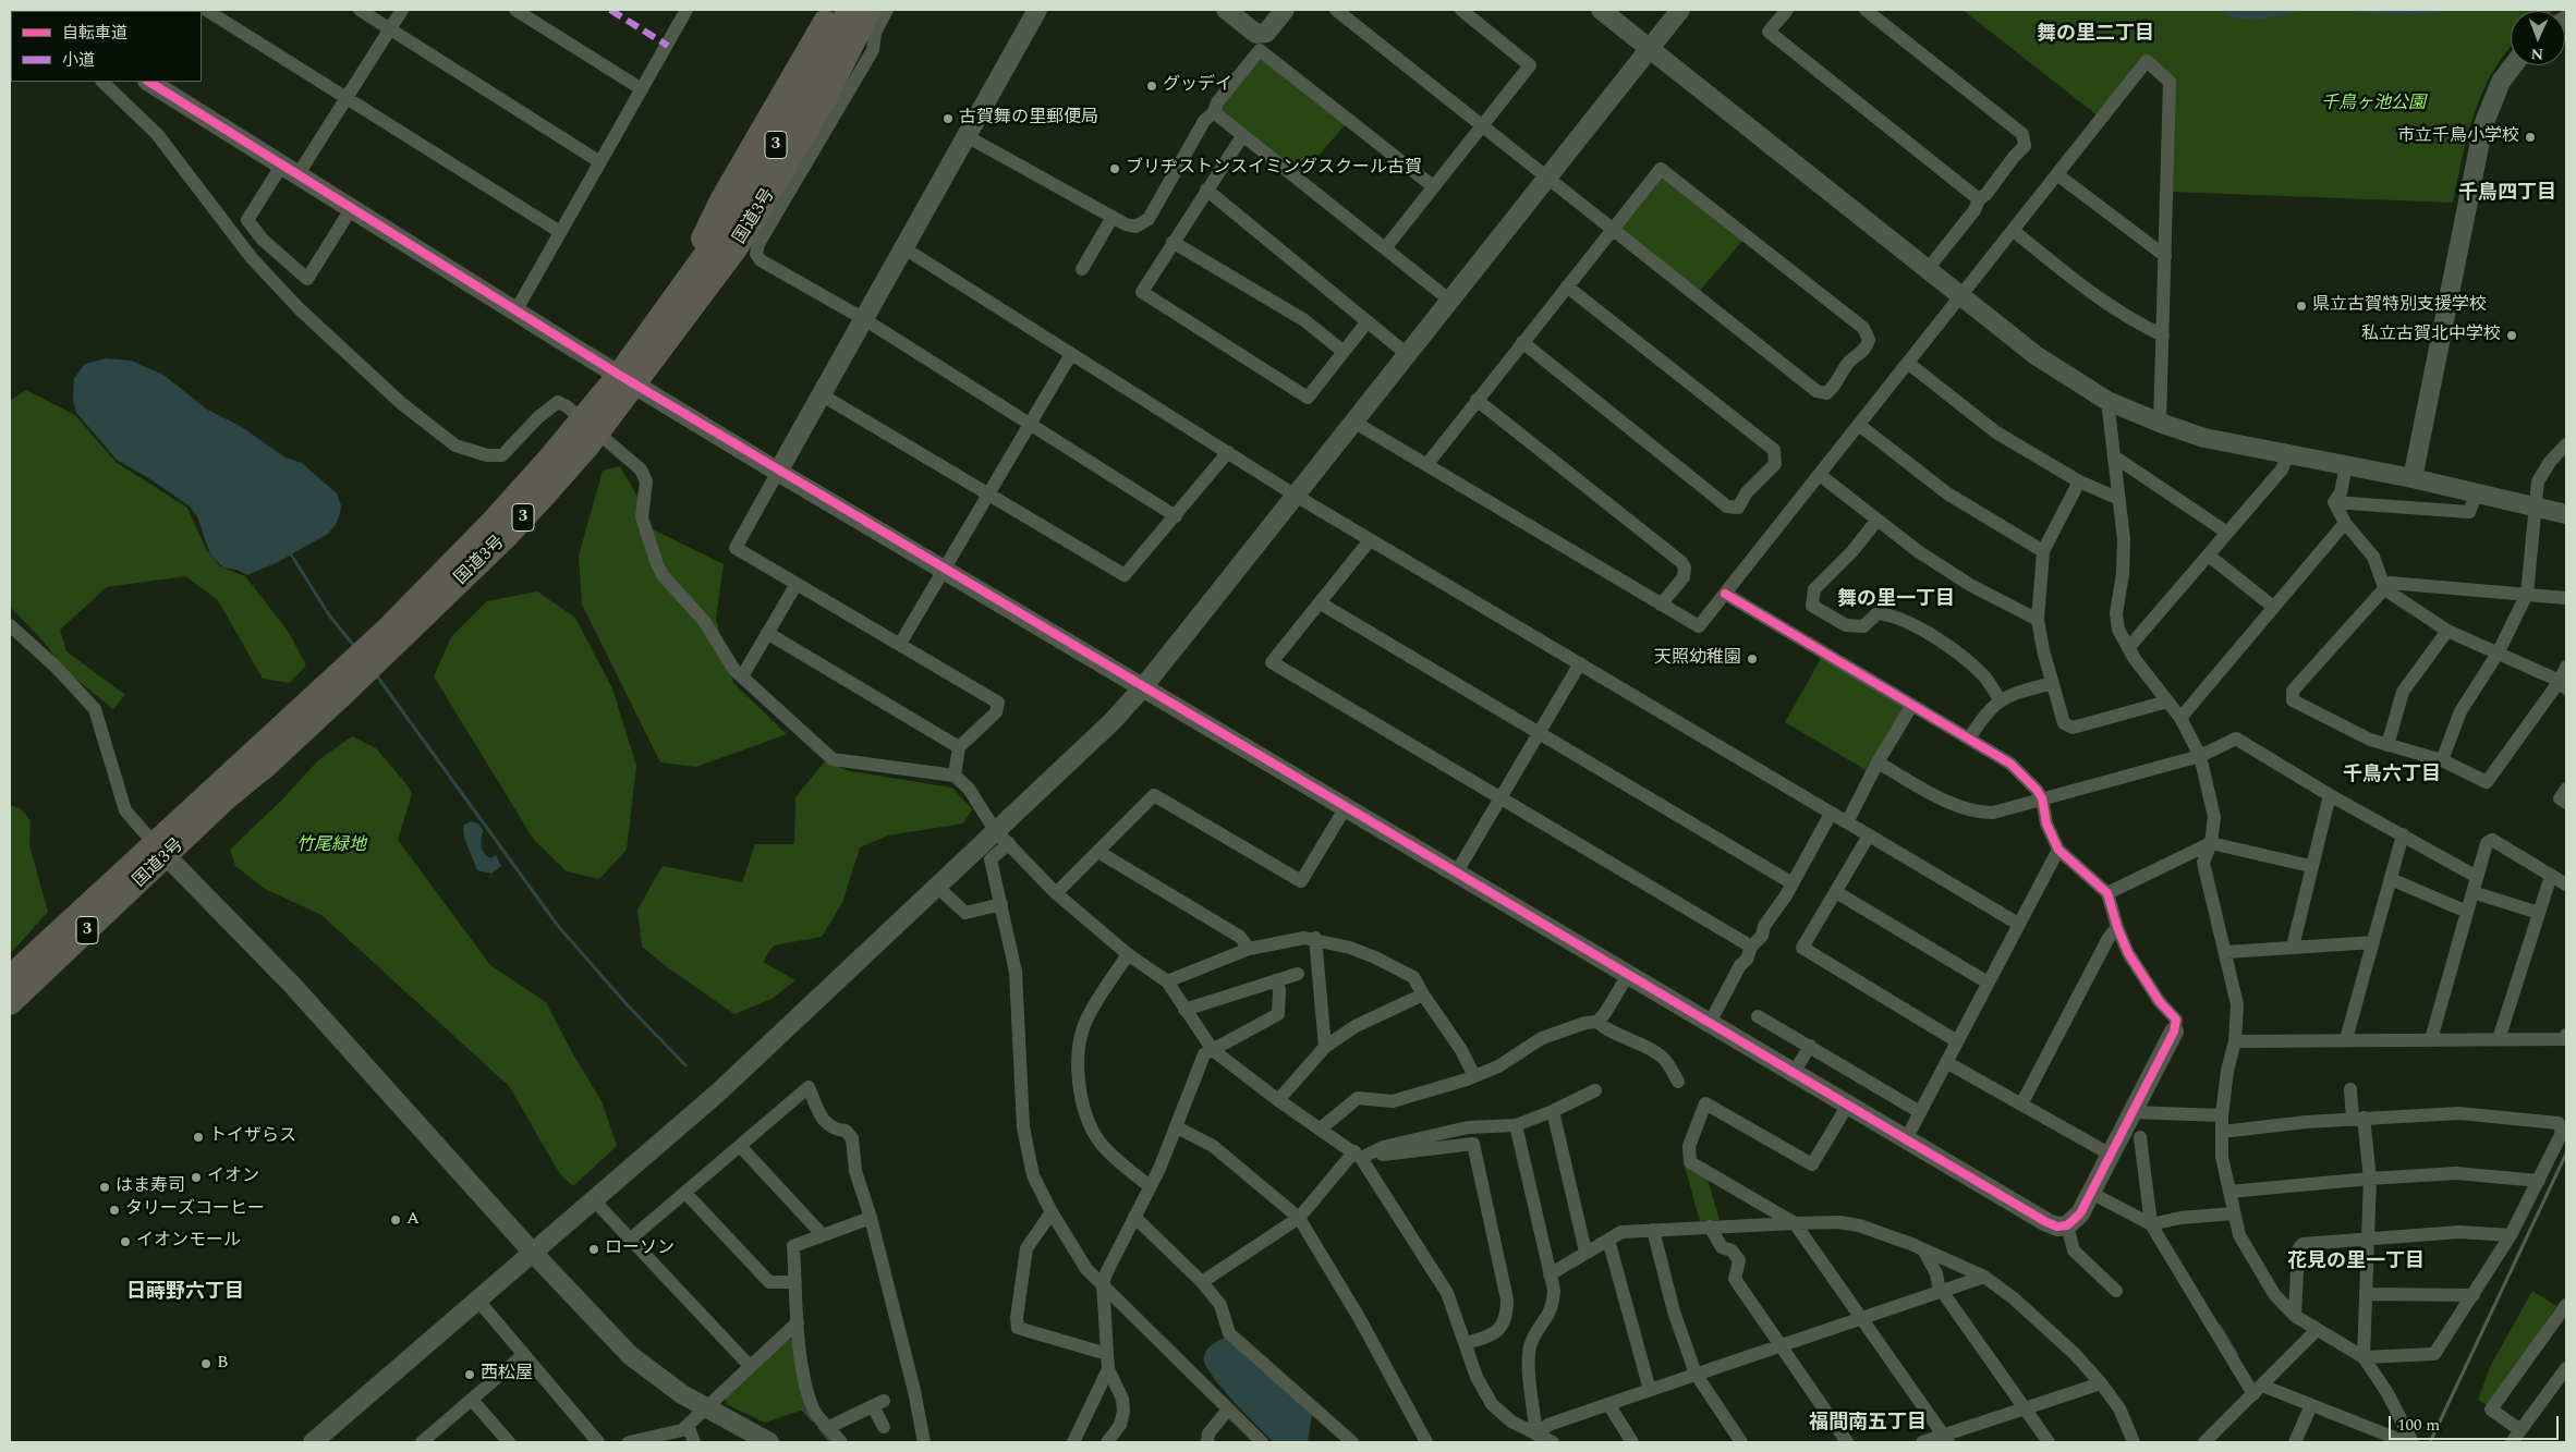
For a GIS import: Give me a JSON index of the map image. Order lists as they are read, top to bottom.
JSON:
{
  "streets": {
    "highway": ["3", "国道3号"]
  },
  "districts": [
    "舞の里二丁目",
    "千鳥四丁目",
    "舞の里一丁目",
    "千鳥六丁目",
    "花見の里一丁目",
    "日蒔野六丁目",
    "福間南五丁目"
  ],
  "parks": ["千鳥ヶ池公園", "竹尾緑地"],
  "places": [
    "グッデイ",
    "古賀舞の里郵便局",
    "市立千鳥小学校",
    "ブリヂストンスイミングスクール古賀",
    "県立古賀特別支援学校",
    "私立古賀北中学校",
    "天照幼稚園",
    "トイザらス",
    "イオン",
    "はま寿司",
    "タリーズコーヒー",
    "A",
    "イオンモール",
    "ローソン",
    "B",
    "西松屋"
  ],
  "legend": ["自転車道", "小道"],
  "scale_bar": "100 m",
  "north": "bottom"
}
